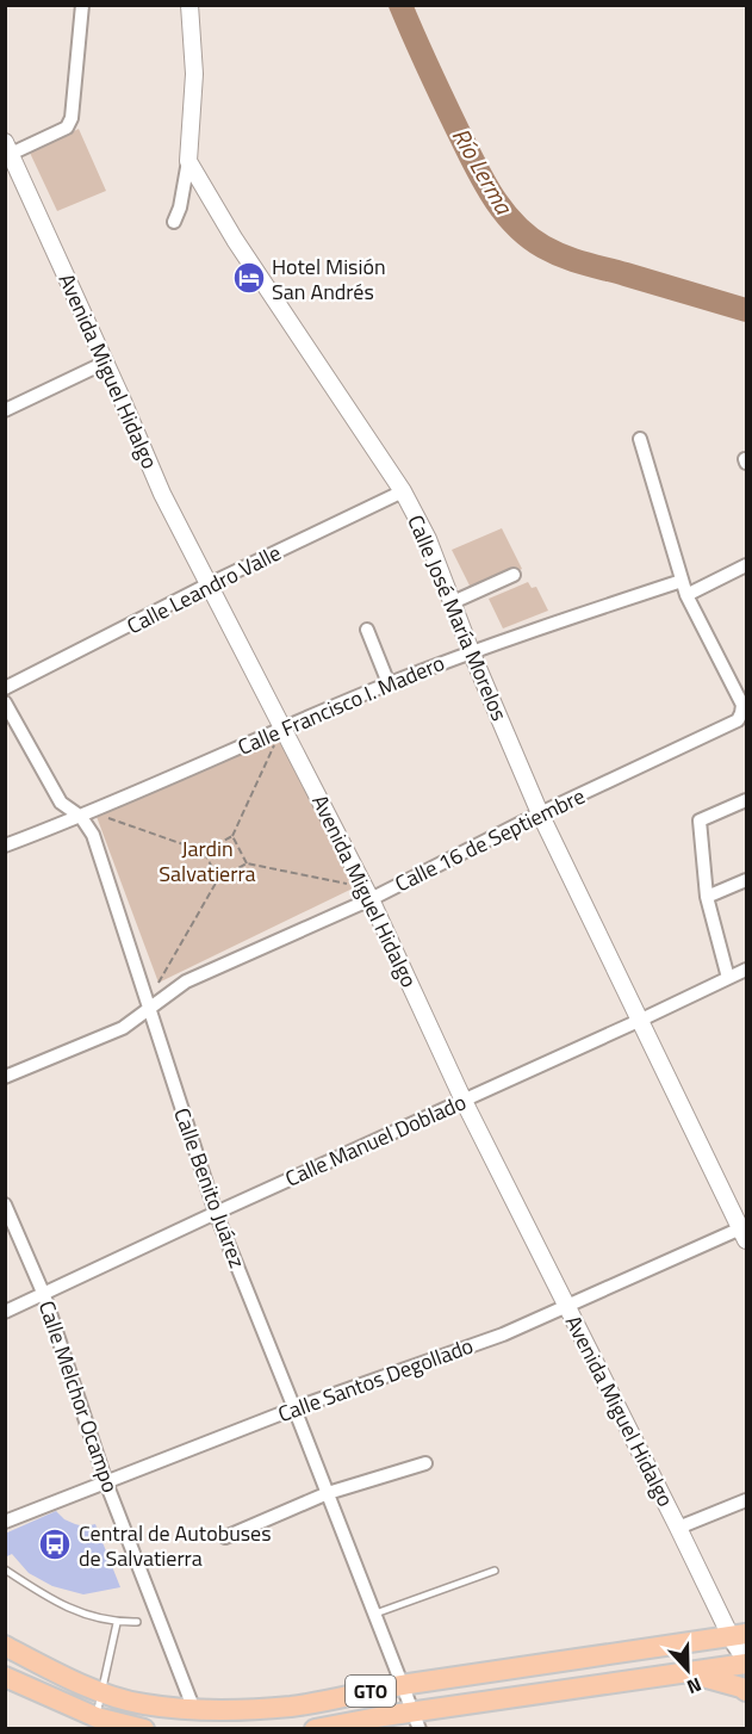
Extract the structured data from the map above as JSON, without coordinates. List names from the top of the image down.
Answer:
{
  "streets": {
    "main road": ["GTO"],
    "street": [
      "Avenida Miguel Hidalgo",
      "Calle Leandro Valle",
      "Calle José María Morelos",
      "Calle Francisco I. Madero",
      "Calle 16 de Septiembre",
      "Calle Manuel Doblado",
      "Calle Benito Juárez",
      "Calle Santos Degollado",
      "Calle Melchor Ocampo"
    ]
  },
  "crossings": [
    ["Avenida Miguel Hidalgo", "Calle Leandro Valle"],
    ["Avenida Miguel Hidalgo", "Calle Francisco I. Madero"],
    ["Avenida Miguel Hidalgo", "Calle 16 de Septiembre"],
    ["Avenida Miguel Hidalgo", "Calle Manuel Doblado"],
    ["Avenida Miguel Hidalgo", "Calle Santos Degollado"],
    ["Avenida Miguel Hidalgo", "GTO"],
    ["Calle Leandro Valle", "Calle José María Morelos"],
    ["Calle José María Morelos", "Calle Francisco I. Madero"],
    ["Calle José María Morelos", "Calle 16 de Septiembre"],
    ["Calle José María Morelos", "Calle Manuel Doblado"],
    ["Calle José María Morelos", "Calle Santos Degollado"],
    ["Calle Francisco I. Madero", "Calle Benito Juárez"],
    ["Calle 16 de Septiembre", "Calle Benito Juárez"],
    ["Calle Manuel Doblado", "Calle Benito Juárez"],
    ["Calle Manuel Doblado", "Calle Melchor Ocampo"],
    ["Calle Benito Juárez", "Calle Santos Degollado"],
    ["Calle Benito Juárez", "GTO"],
    ["Calle Santos Degollado", "Calle Melchor Ocampo"],
    ["Calle Melchor Ocampo", "GTO"]
  ],
  "water": ["Río Lerma"],
  "parks": ["Jardin Salvatierra"],
  "places": {
    "hotel": ["Hotel Misión San Andrés"],
    "bus stop": ["Central de Autobuses de Salvatierra"]
  },
  "north": "bottom"
}
